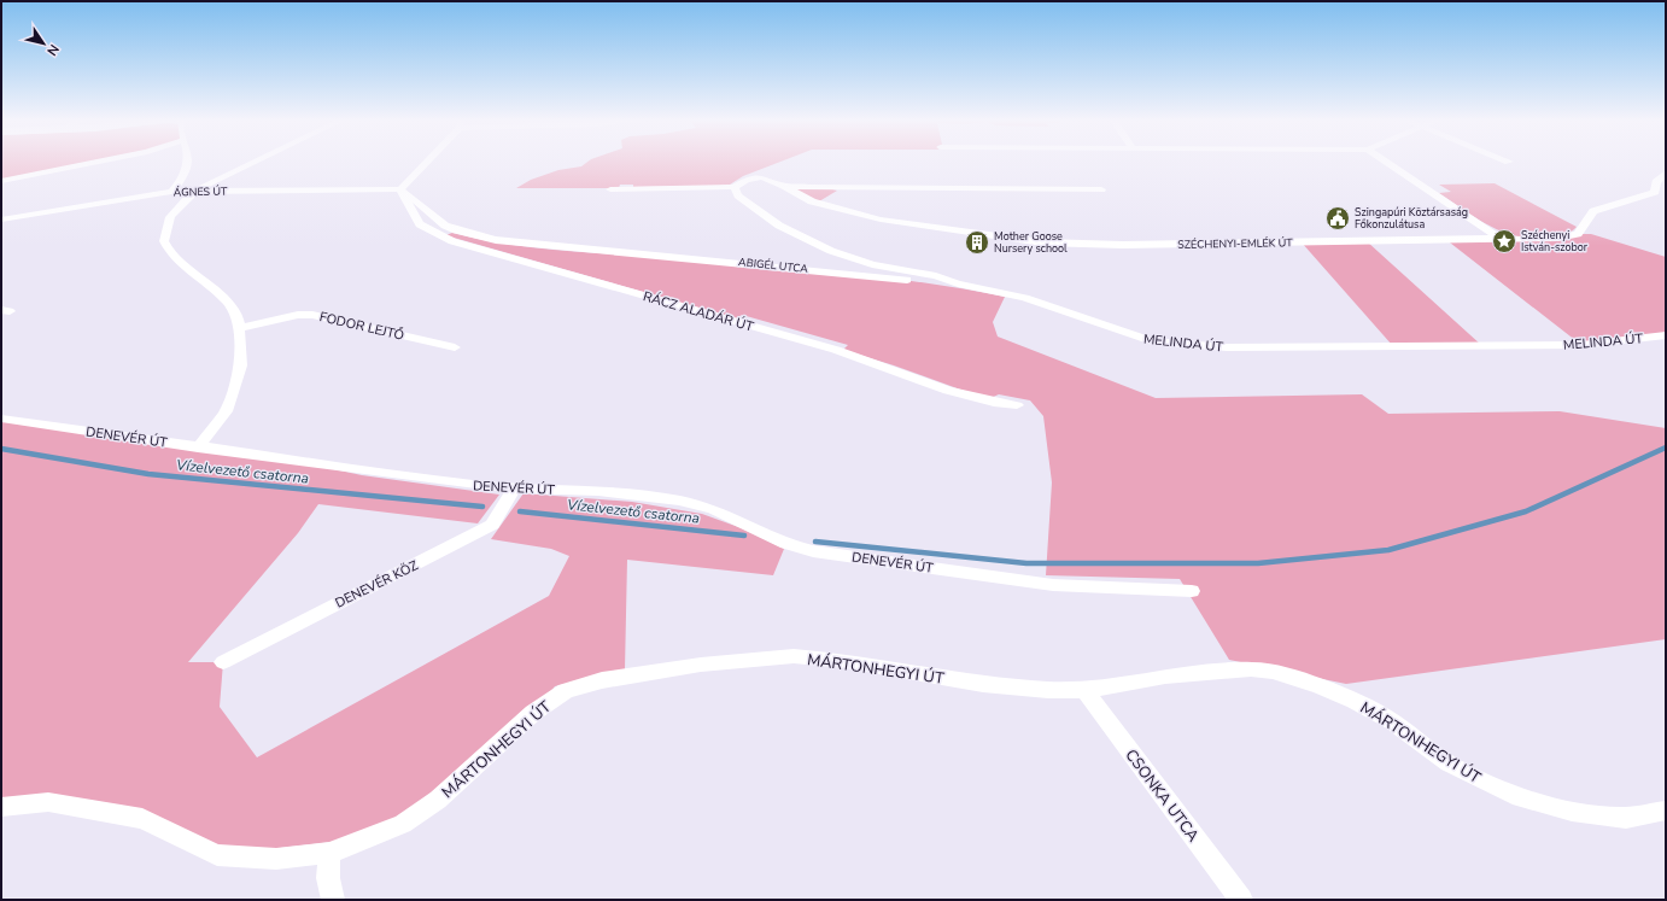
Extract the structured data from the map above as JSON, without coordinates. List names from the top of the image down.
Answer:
{
  "streets": {
    "street": [
      "ÁGNES ÚT",
      "SZÉCHENYI-EMLÉK ÚT",
      "ABIGÉL UTCA",
      "RÁCZ ALADÁR ÚT",
      "FODOR LEJTŐ",
      "MELINDA ÚT",
      "DENEVÉR ÚT",
      "DENEVÉR KÖZ",
      "MÁRTONHEGYI ÚT",
      "CSONKA UTCA"
    ]
  },
  "crossings": [
    ["ÁGNES ÚT", "ABIGÉL UTCA"],
    ["ÁGNES ÚT", "RÁCZ ALADÁR ÚT"],
    ["ABIGÉL UTCA", "RÁCZ ALADÁR ÚT"],
    ["ABIGÉL UTCA", "MELINDA ÚT"],
    ["DENEVÉR ÚT", "DENEVÉR KÖZ"],
    ["MÁRTONHEGYI ÚT", "CSONKA UTCA"]
  ],
  "water": ["Vízelvezető csatorna"],
  "places": {
    "public building": ["Szingapúri Köztársaság Főkonzulátusa"],
    "place": ["Széchenyi István-szobor"],
    "building": ["Mother Goose Nursery school"]
  },
  "north": "bottom right"
}
